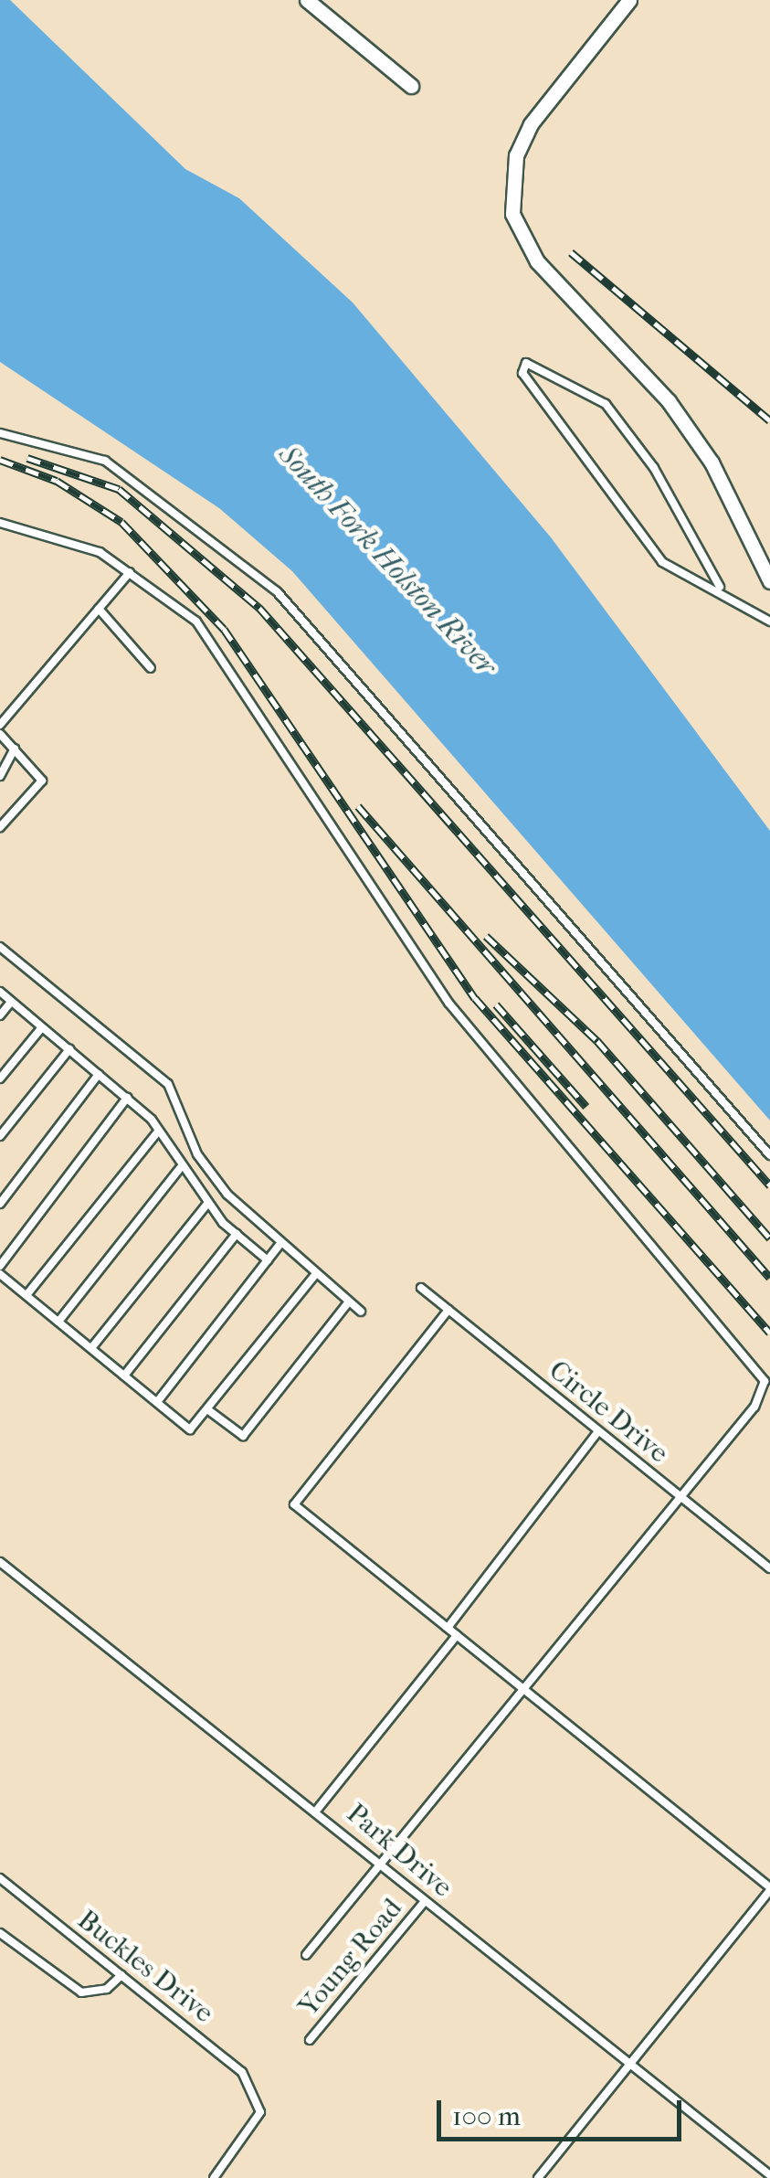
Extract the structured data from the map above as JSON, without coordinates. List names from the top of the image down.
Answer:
{
  "streets": {
    "lane": [
      "Circle Drive",
      "Park Drive",
      "Young Road",
      "Buckles Drive"
    ]
  },
  "crossings": [
    ["Park Drive", "Young Road"]
  ],
  "water": ["South Fork Holston River"],
  "scale_bar": "100 m"
}
